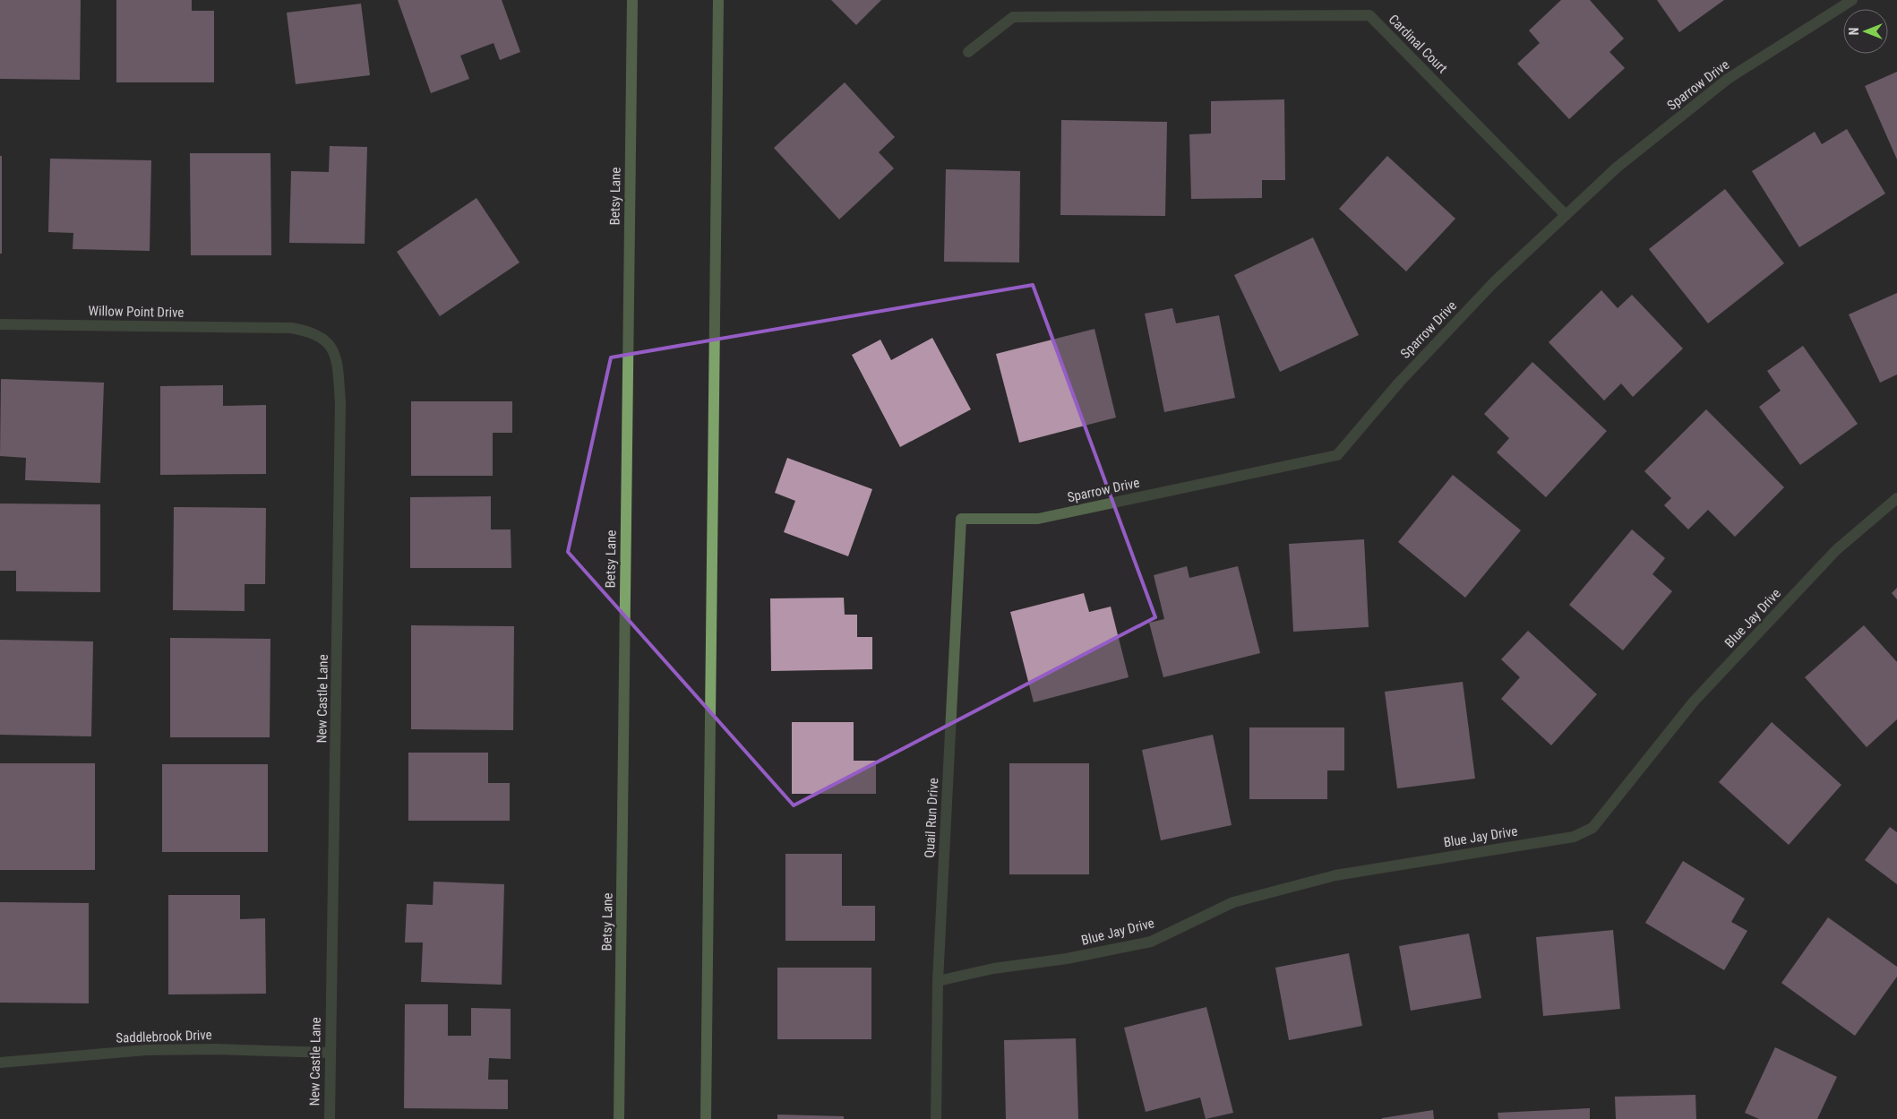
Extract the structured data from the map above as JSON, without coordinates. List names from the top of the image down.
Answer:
{
  "streets": {
    "main road": ["Betsy Lane"],
    "street": [
      "Cardinal Court",
      "Sparrow Drive",
      "Willow Point Drive",
      "Blue Jay Drive",
      "New Castle Lane",
      "Quail Run Drive",
      "Saddlebrook Drive"
    ]
  },
  "crossings": [
    ["Cardinal Court", "Sparrow Drive"],
    ["Sparrow Drive", "Quail Run Drive"],
    ["Willow Point Drive", "New Castle Lane"],
    ["Blue Jay Drive", "Quail Run Drive"],
    ["New Castle Lane", "Saddlebrook Drive"]
  ],
  "north": "left"
}
